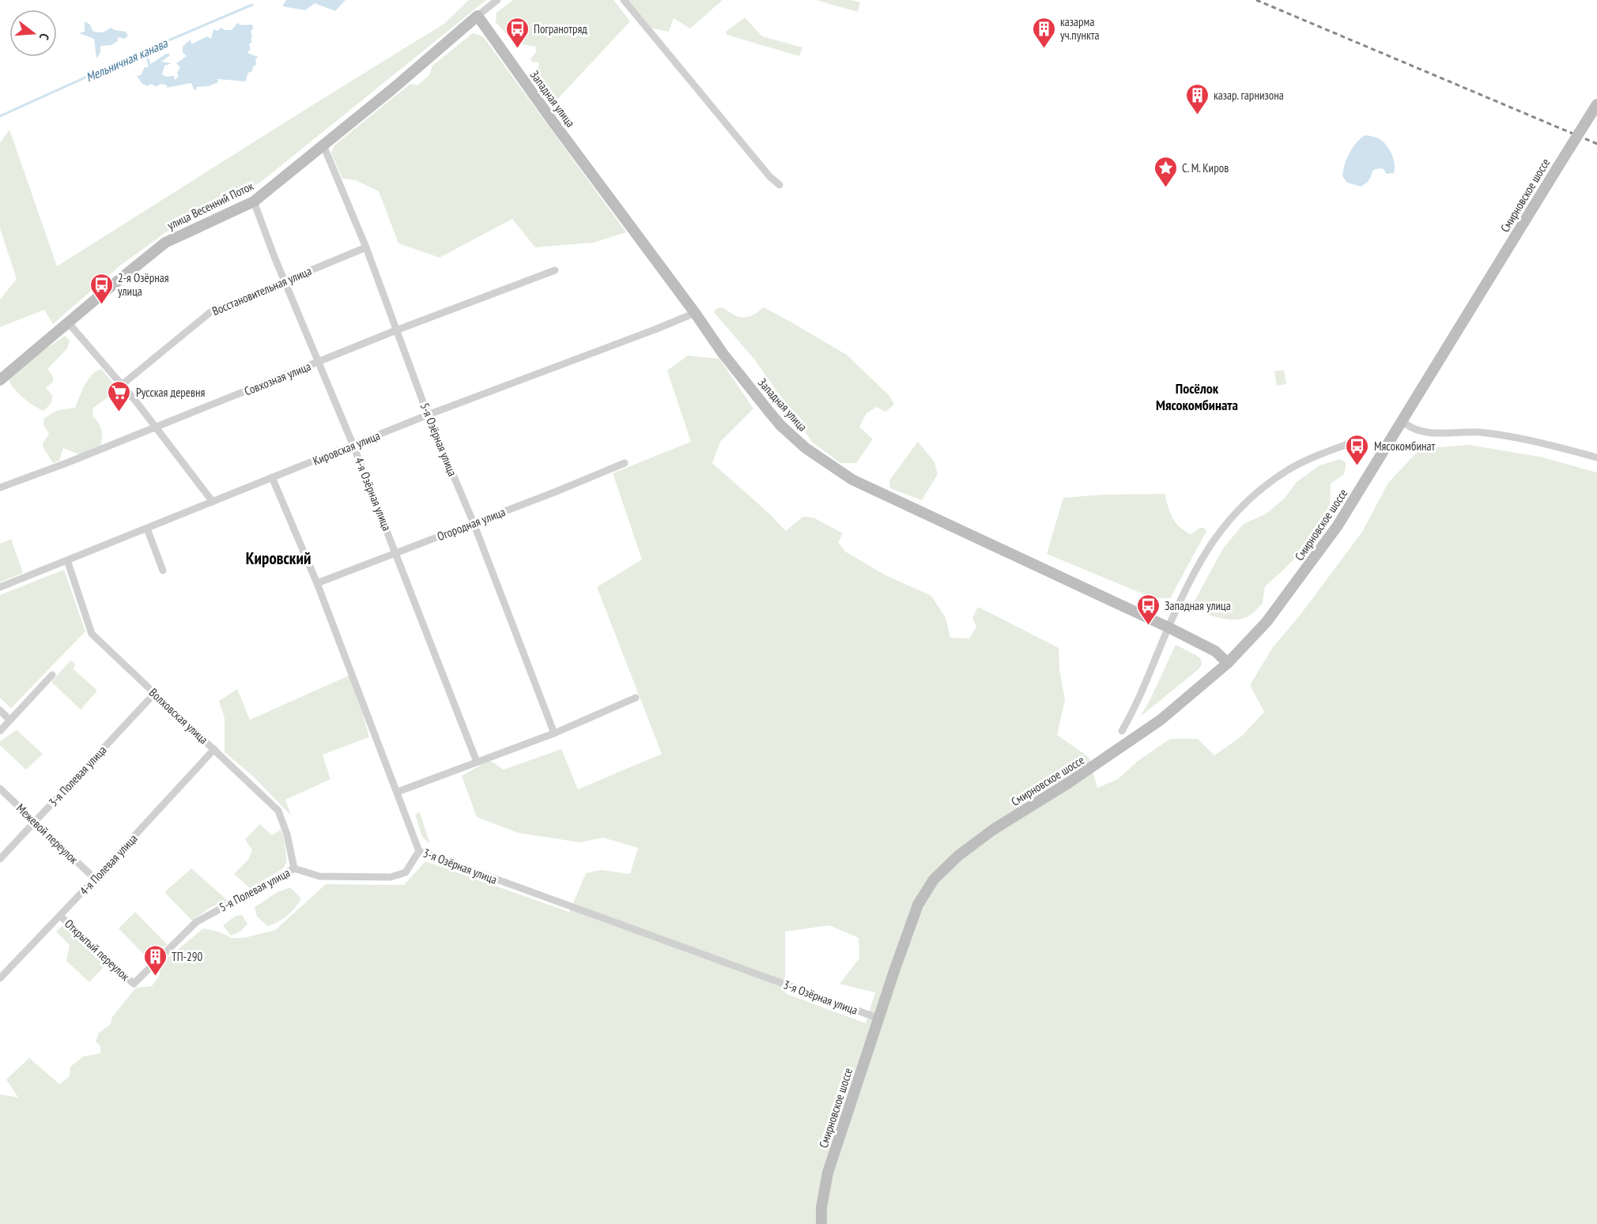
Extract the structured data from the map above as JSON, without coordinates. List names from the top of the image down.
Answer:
{
  "streets": {
    "street": [
      "Западная улица",
      "Смирновское шоссе",
      "улица Весенний Поток",
      "Восстановительная улица",
      "Совхозная улица",
      "5-я Озёрная улица",
      "Кировская улица",
      "4-я Озёрная улица",
      "Огородная улица",
      "Волховская улица",
      "3-я Полевая улица",
      "Межевой переулок",
      "4-я Полевая улица",
      "3-я Озёрная улица",
      "5-я Полевая улица",
      "Открытый переулок"
    ]
  },
  "crossings": [
    ["Западная улица", "Смирновское шоссе"],
    ["Западная улица", "улица Весенний Поток"],
    ["Западная улица", "Кировская улица"],
    ["Смирновское шоссе", "3-я Озёрная улица"],
    ["улица Весенний Поток", "5-я Озёрная улица"],
    ["улица Весенний Поток", "4-я Озёрная улица"],
    ["Восстановительная улица", "5-я Озёрная улица"],
    ["Восстановительная улица", "4-я Озёрная улица"],
    ["Совхозная улица", "5-я Озёрная улица"],
    ["Совхозная улица", "4-я Озёрная улица"],
    ["5-я Озёрная улица", "Кировская улица"],
    ["5-я Озёрная улица", "Огородная улица"],
    ["Кировская улица", "4-я Озёрная улица"],
    ["Кировская улица", "Волховская улица"],
    ["Кировская улица", "3-я Озёрная улица"],
    ["4-я Озёрная улица", "Огородная улица"],
    ["Огородная улица", "3-я Озёрная улица"],
    ["Волховская улица", "3-я Полевая улица"],
    ["Волховская улица", "4-я Полевая улица"],
    ["Волховская улица", "5-я Полевая улица"],
    ["3-я Полевая улица", "Межевой переулок"],
    ["Межевой переулок", "4-я Полевая улица"],
    ["4-я Полевая улица", "Открытый переулок"],
    ["3-я Озёрная улица", "5-я Полевая улица"],
    ["5-я Полевая улица", "Открытый переулок"]
  ],
  "districts": ["Посёлок Мясокомбината", "Кировский"],
  "water": ["Мельничная канава"],
  "places": {
    "bus stop": [
      "Погранотряд",
      "2-я Озёрная улица",
      "Мясокомбинат",
      "Западная улица"
    ],
    "building": ["казарма уч.пункта", "казар. гарнизона", "ТП-290"],
    "place": ["С. М. Киров"],
    "supermarket": ["Русская деревня"]
  },
  "north": "right"
}
